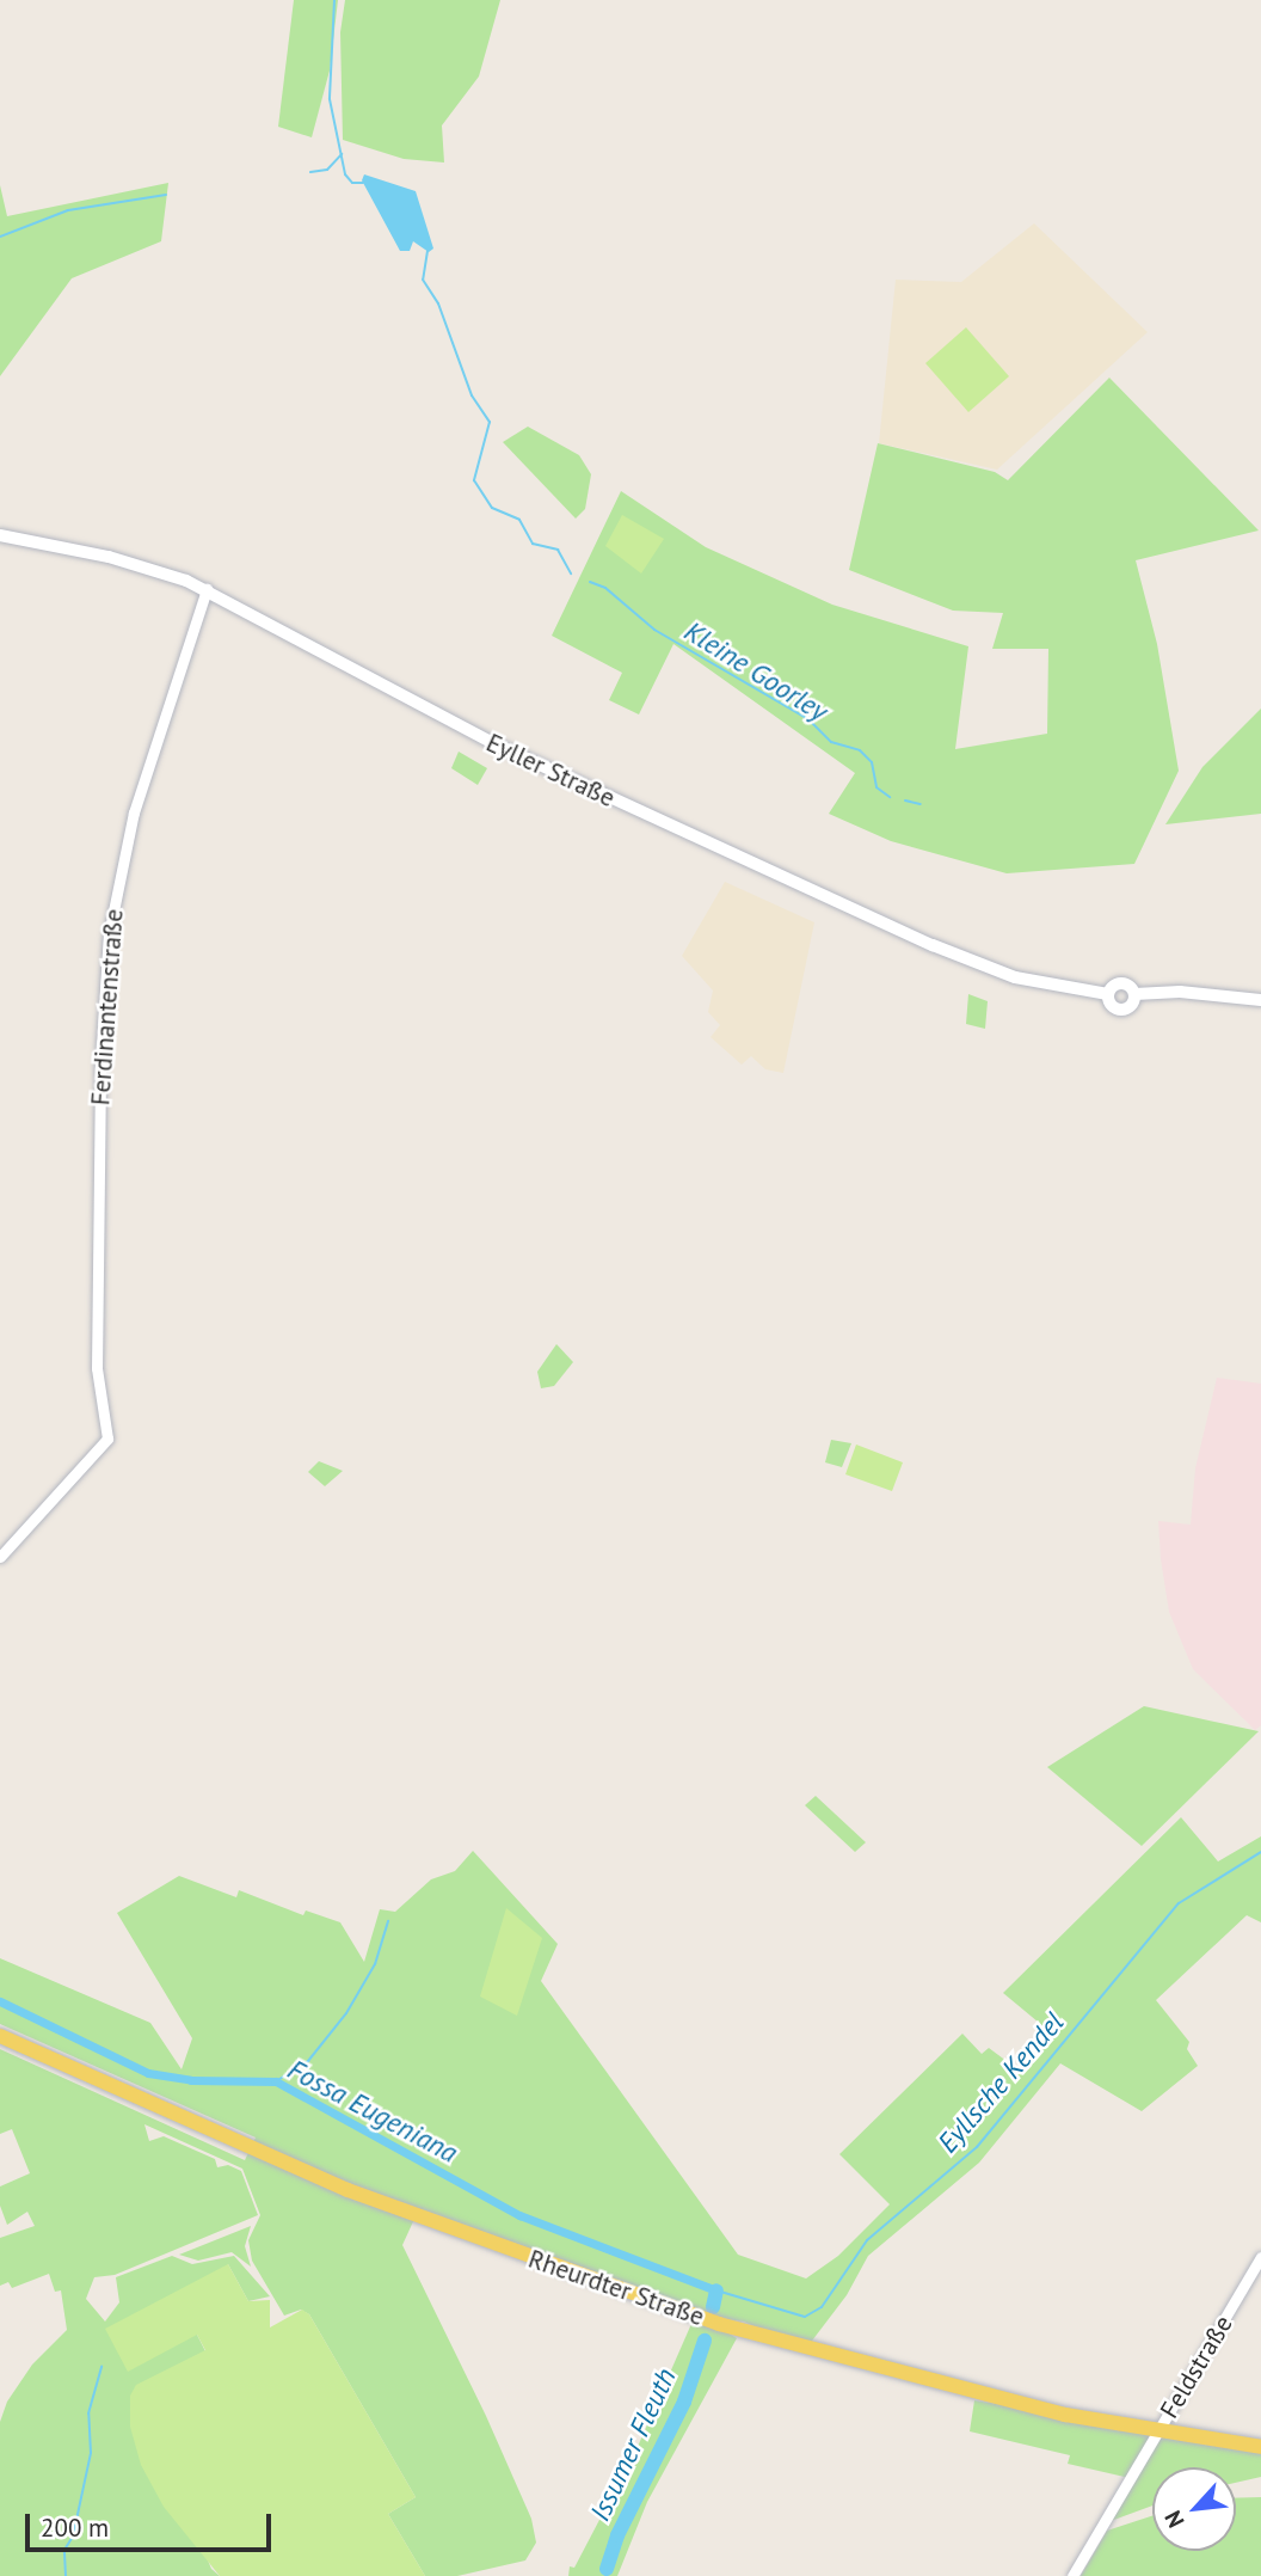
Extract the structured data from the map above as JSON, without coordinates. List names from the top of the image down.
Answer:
{
  "streets": {
    "main road": ["Eyller Straße", "Rheurdter Straße"],
    "street": ["Ferdinantenstraße", "Feldstraße"]
  },
  "crossings": [
    ["Eyller Straße", "Ferdinantenstraße"],
    ["Rheurdter Straße", "Feldstraße"]
  ],
  "water": [
    "Kleine Goorley",
    "Eyllsche Kendel",
    "Fossa Eugeniana",
    "Issumer Fleuth"
  ],
  "scale_bar": "200 m",
  "north": "bottom left"
}
